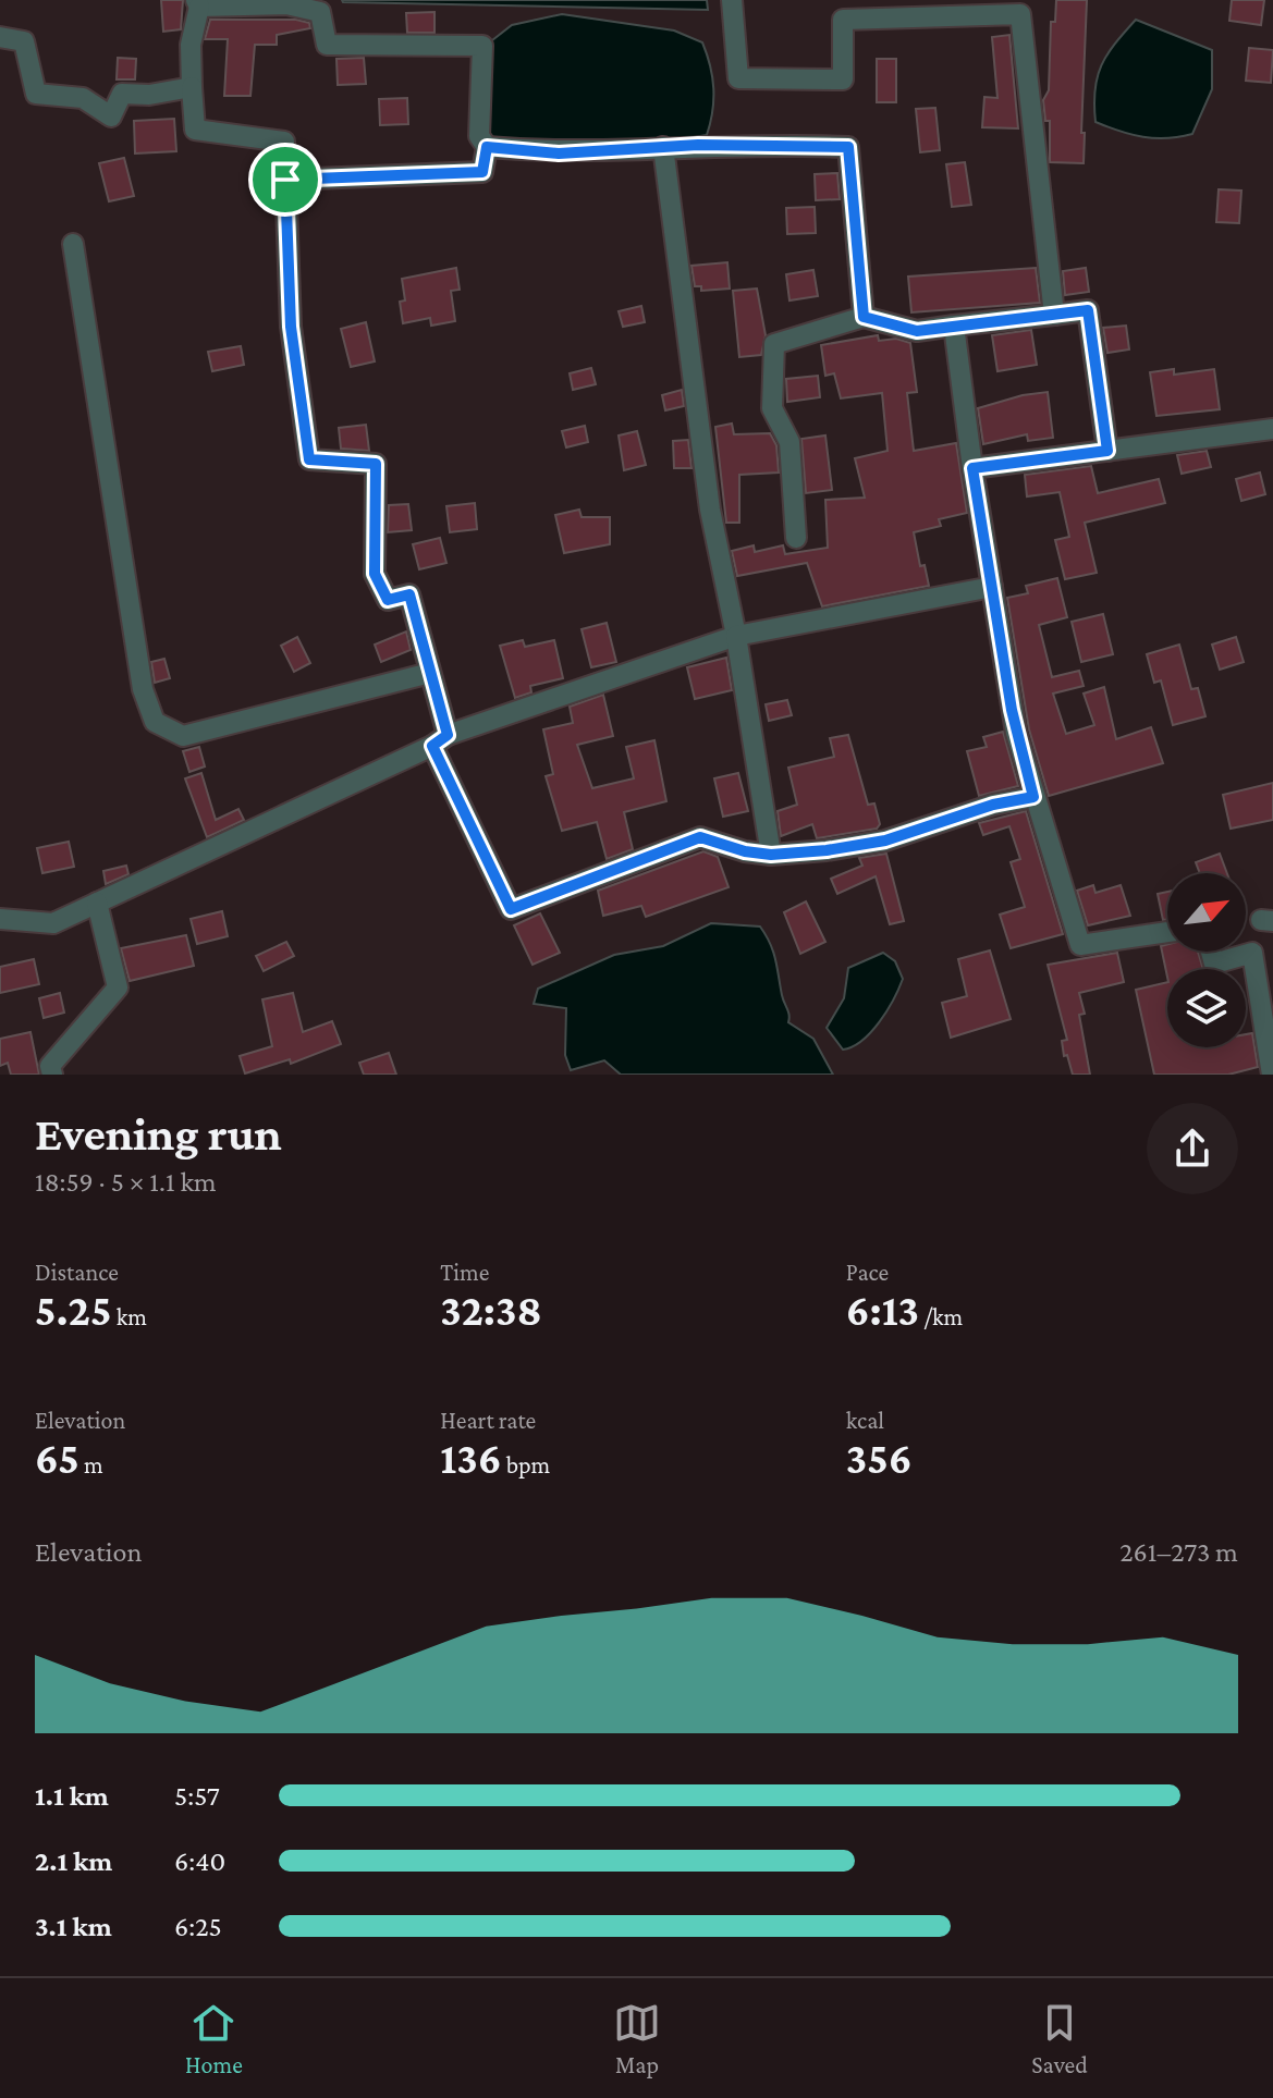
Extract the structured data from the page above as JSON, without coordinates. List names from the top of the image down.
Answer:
{
  "north": "top right",
  "page": {
    "heading": ["Evening run", "18:59 · 5 × 1.1 km"],
    "stats": [
      ["Distance", "5.25 km"],
      ["Time", "32:38"],
      ["Pace", "6:13 /km"],
      ["Elevation", "65 m"],
      ["Heart rate", "136 bpm"],
      ["kcal", "356"]
    ],
    "chart": ["Elevation", "261–273 m"],
    "list": [
      {
        "name": "1.1 km",
        "note": "5:57"
      },
      {
        "name": "2.1 km",
        "note": "6:40"
      },
      {
        "name": "3.1 km",
        "note": "6:25"
      }
    ],
    "tabs": ["Home", "Map", "Saved"]
  }
}
